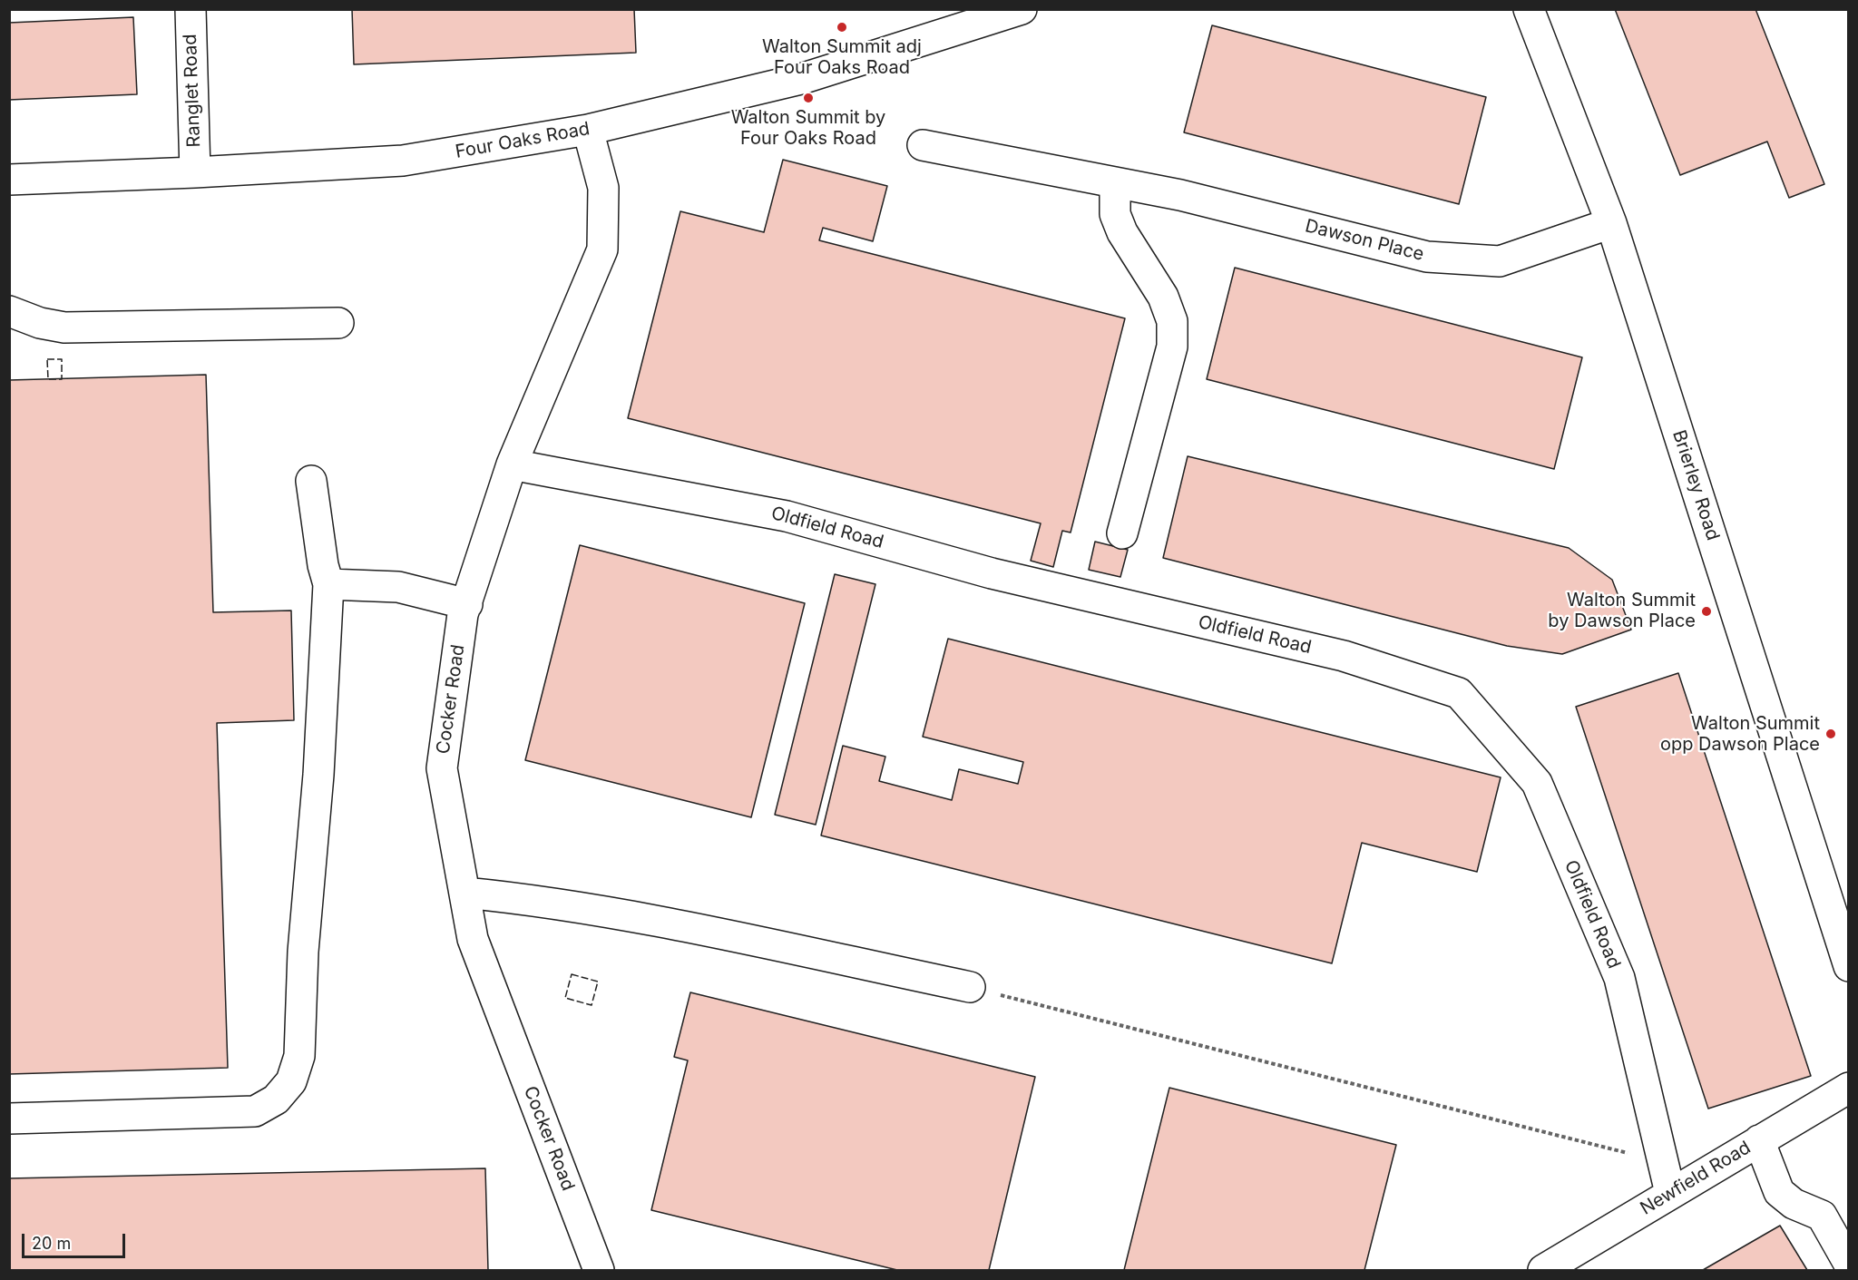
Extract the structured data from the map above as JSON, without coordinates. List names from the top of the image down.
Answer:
{
  "streets": {
    "street": [
      "Ranglet Road",
      "Four Oaks Road",
      "Dawson Place",
      "Brierley Road",
      "Oldfield Road",
      "Cocker Road",
      "Newfield Road"
    ]
  },
  "crossings": [
    ["Ranglet Road", "Four Oaks Road"],
    ["Four Oaks Road", "Cocker Road"],
    ["Dawson Place", "Brierley Road"],
    ["Oldfield Road", "Cocker Road"],
    ["Oldfield Road", "Newfield Road"]
  ],
  "places": [
    "Walton Summit adj Four Oaks Road",
    "Walton Summit by Four Oaks Road",
    "Walton Summit by Dawson Place",
    "Walton Summit opp Dawson Place"
  ],
  "scale_bar": "20 m"
}
